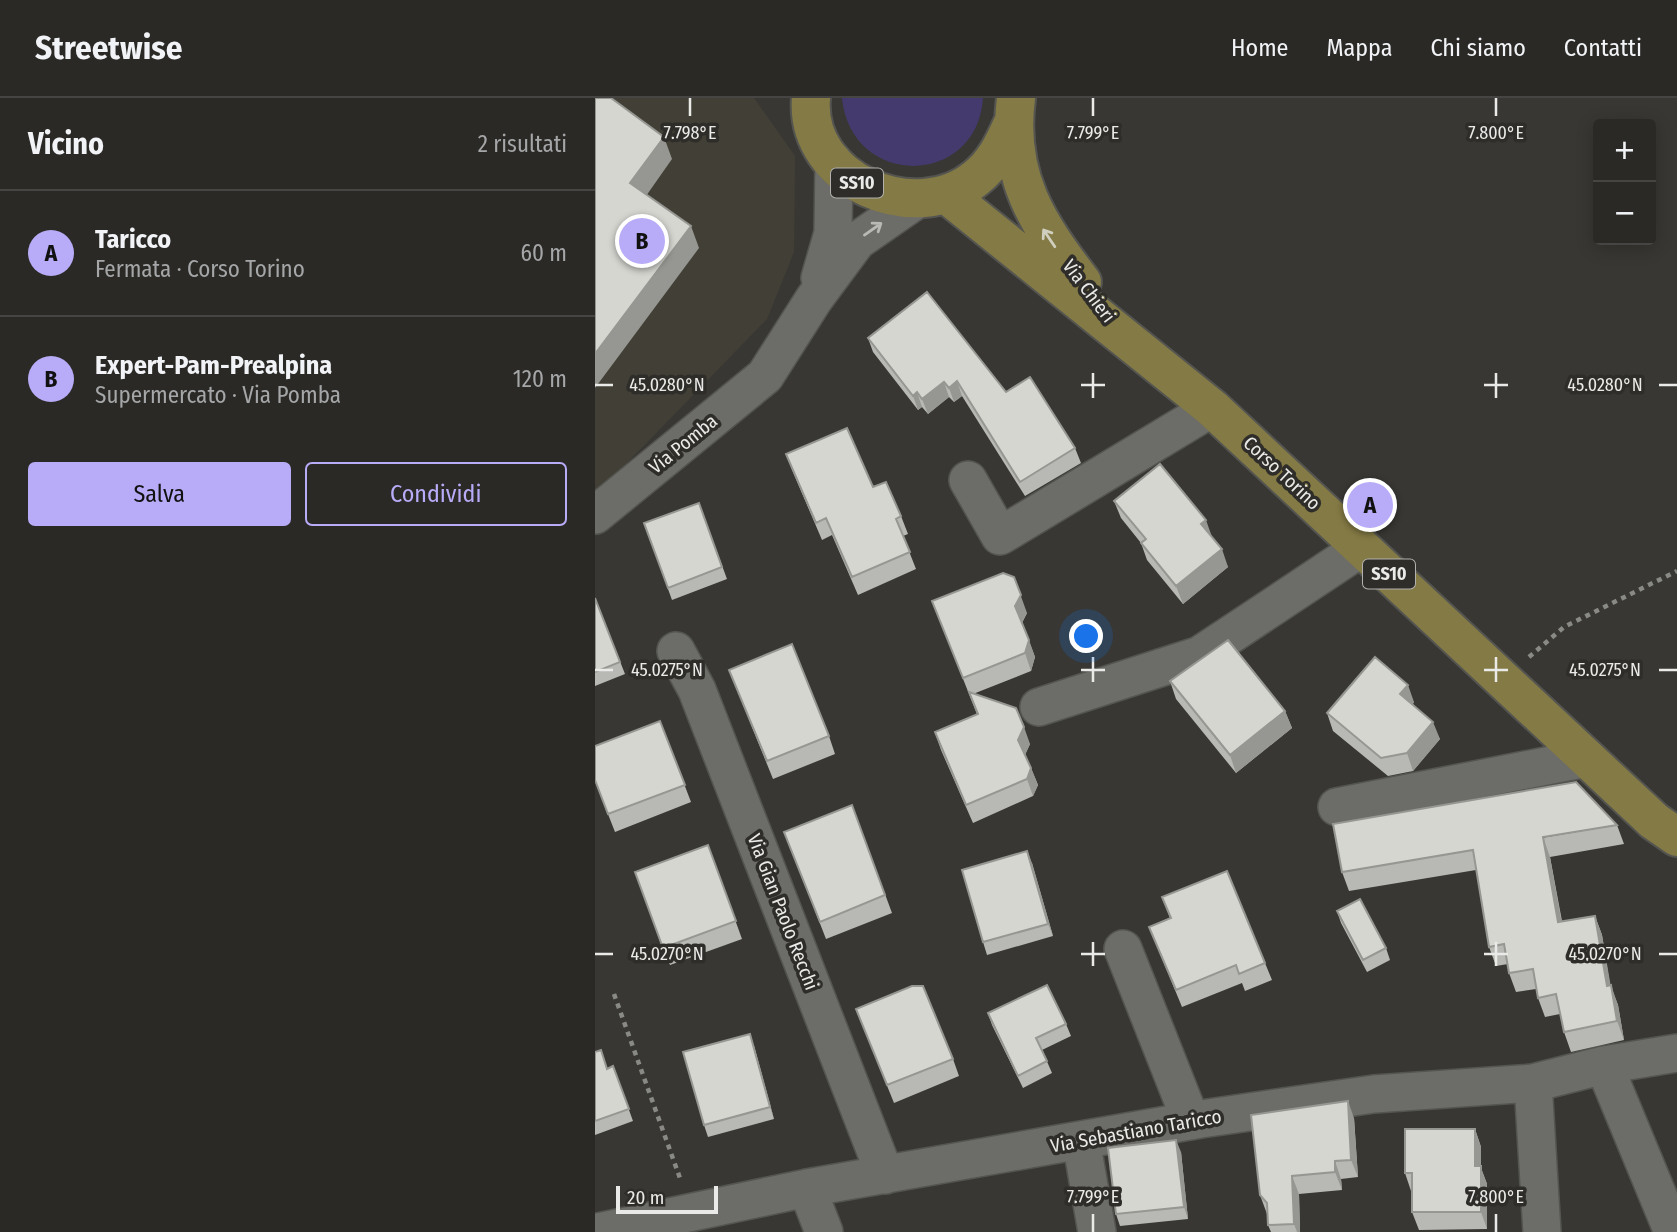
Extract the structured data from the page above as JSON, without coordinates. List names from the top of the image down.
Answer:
{
  "streets": {
    "main road": ["SS10", "Via Chieri", "Corso Torino"],
    "street": ["Via Pomba", "Via Gian Paolo Recchi", "Via Sebastiano Taricco"]
  },
  "crossings": [
    ["Via Chieri", "Via Pomba"],
    ["Via Chieri", "Corso Torino"],
    ["Via Gian Paolo Recchi", "Via Sebastiano Taricco"]
  ],
  "scale_bar": "20 m",
  "page": {
    "header": "Streetwise",
    "nav": [
      "Home",
      "Mappa",
      "Chi siamo",
      "Contatti"
    ],
    "heading": ["Vicino", "2 risultati"],
    "map_buttons": ["+", "−"],
    "list": [
      {
        "mark": "A",
        "name": "Taricco",
        "note": "Fermata · Corso Torino",
        "value": "60 m"
      },
      {
        "mark": "B",
        "name": "Expert-Pam-Prealpina",
        "note": "Supermercato · Via Pomba",
        "value": "120 m"
      }
    ],
    "pins": ["B", "A"],
    "buttons": ["Salva", "Condividi"],
    "scale": "20 m"
  },
  "coordinates": [
    "7.798°E",
    "7.799°E",
    "7.800°E",
    "45.0280°N",
    "45.0275°N",
    "45.0270°N"
  ]
}
